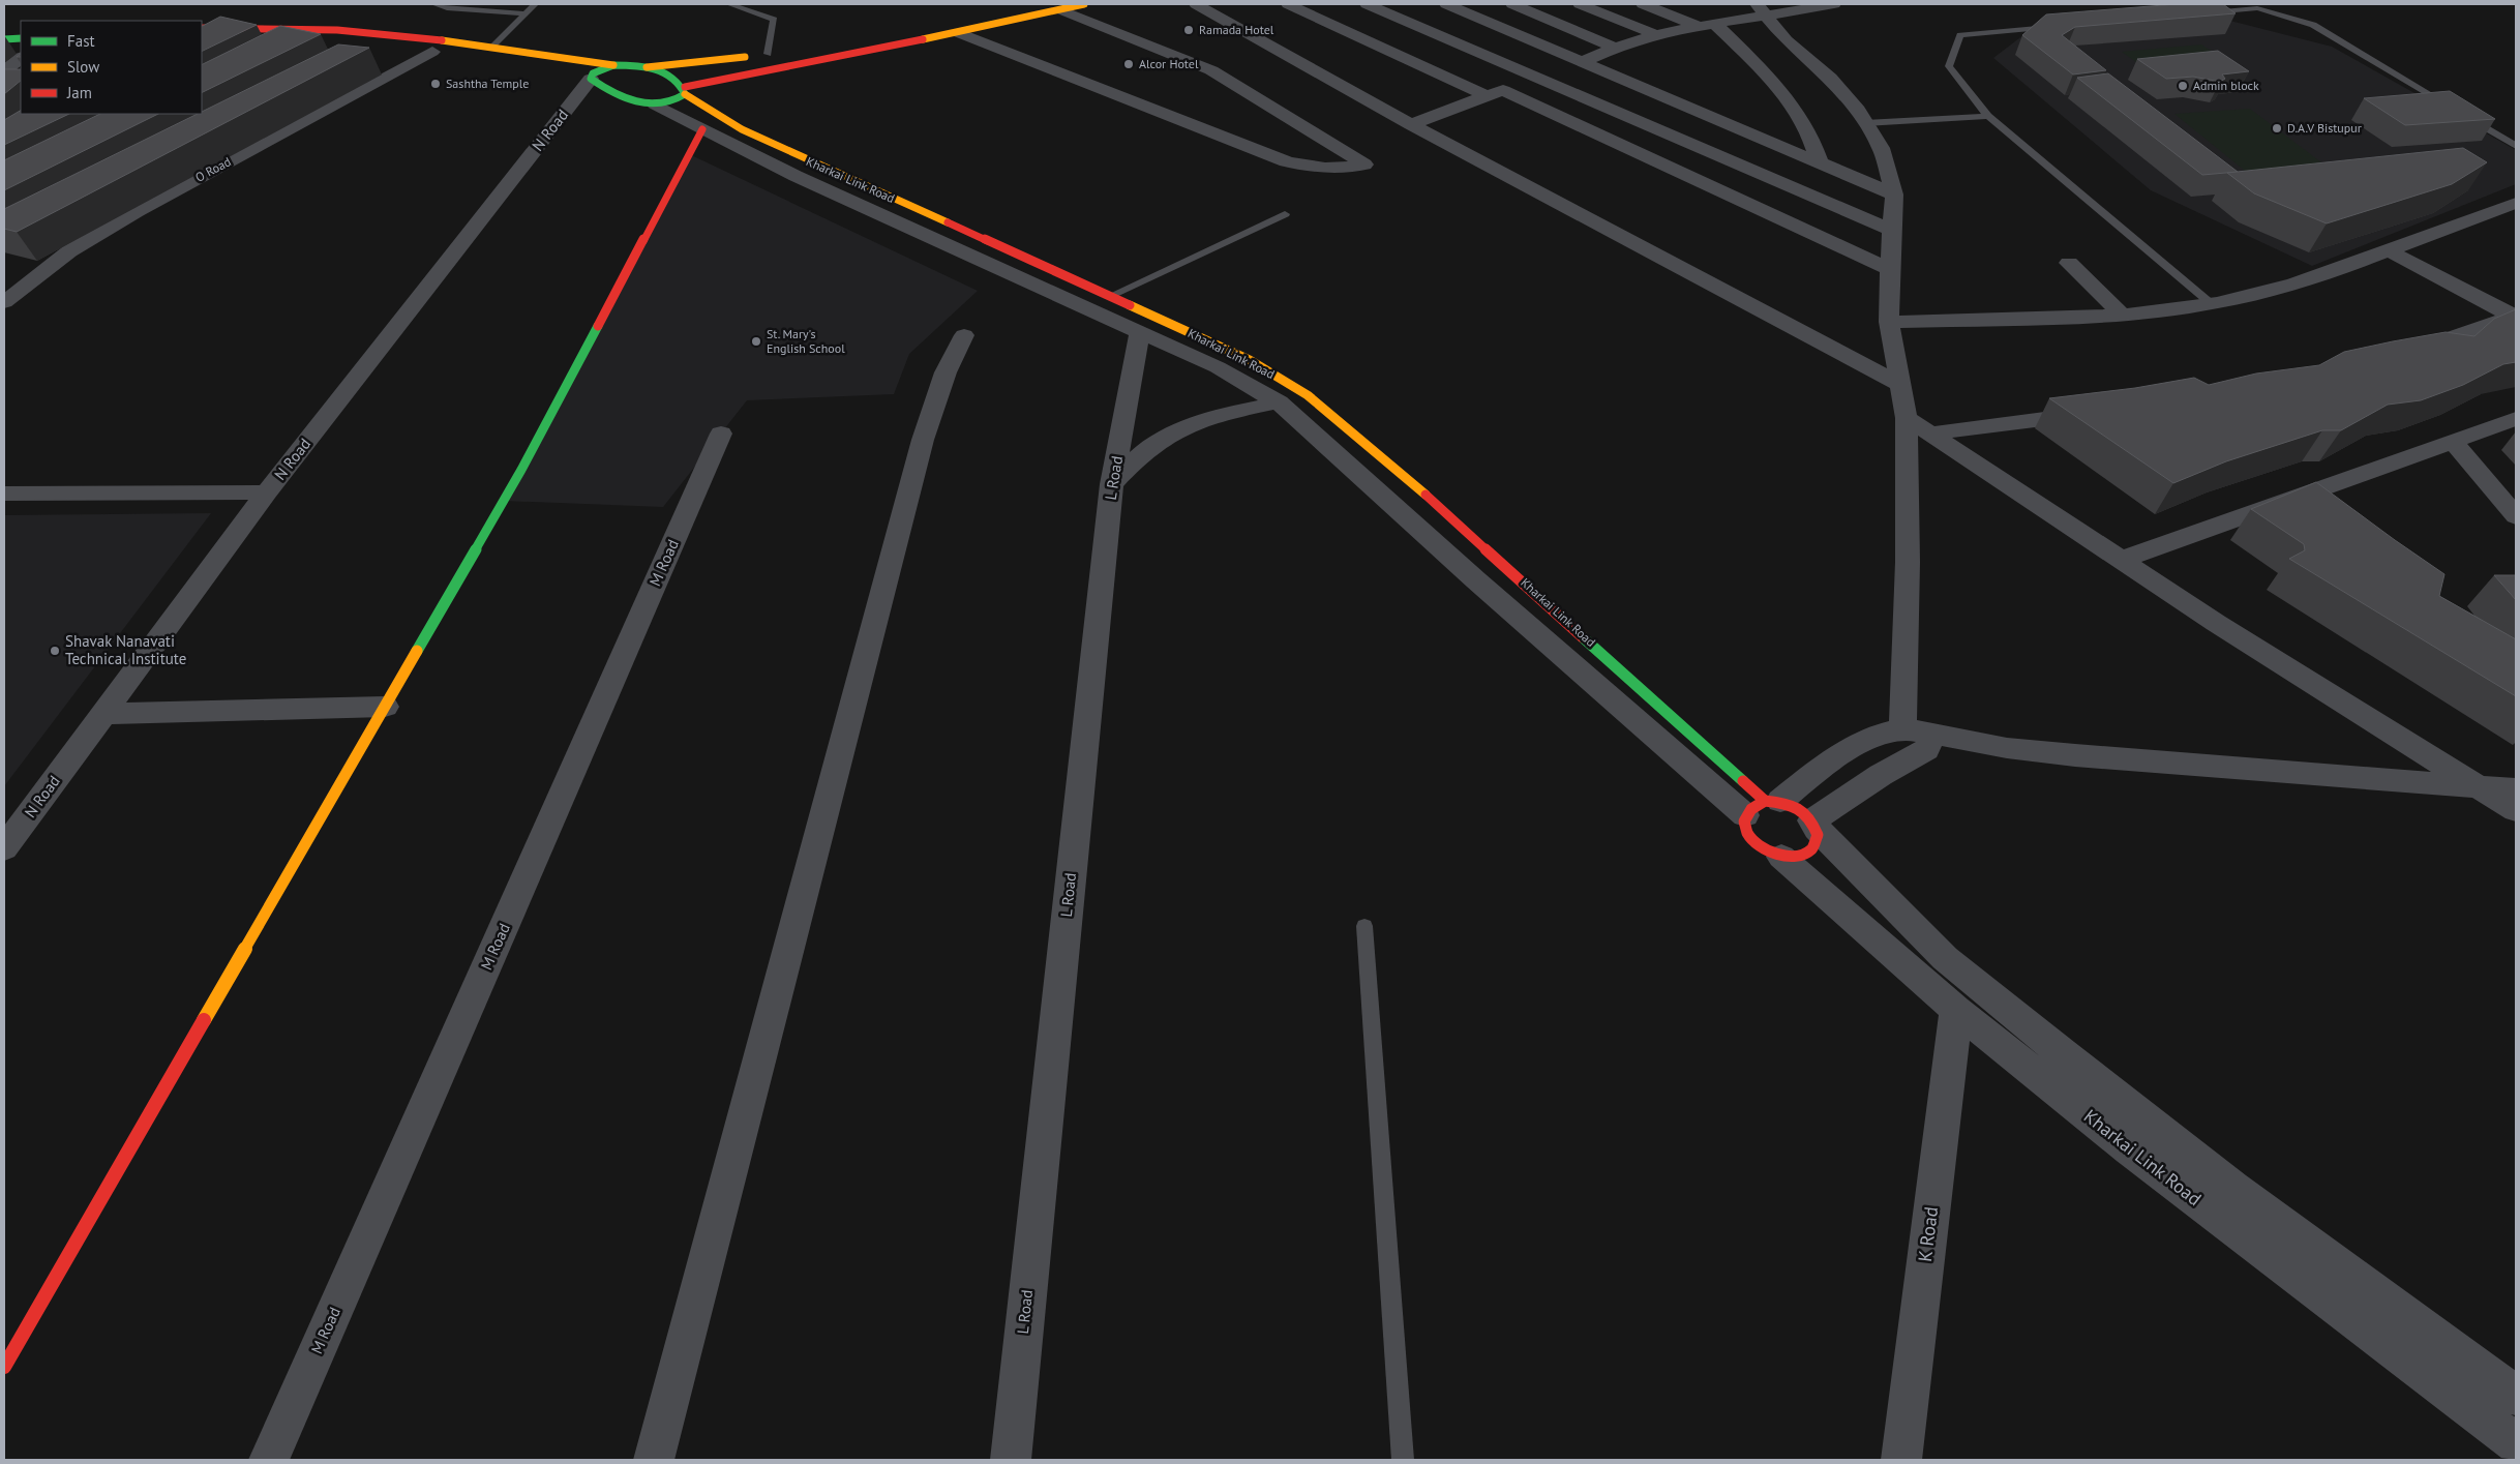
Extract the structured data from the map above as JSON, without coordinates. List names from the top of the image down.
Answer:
{
  "streets": {
    "street": [
      "N Road",
      "O Road",
      "Kharkai Link Road",
      "L Road",
      "M Road",
      "K Road"
    ]
  },
  "crossings": [
    ["Kharkai Link Road", "K Road"]
  ],
  "places": [
    "Ramada Hotel",
    "Alcor Hotel",
    "Sashtha Temple",
    "Admin block",
    "D.A.V Bistupur",
    "St. Mary's English School",
    "Shavak Nanavati Technical Institute"
  ],
  "legend": ["Fast", "Slow", "Jam"]
}
